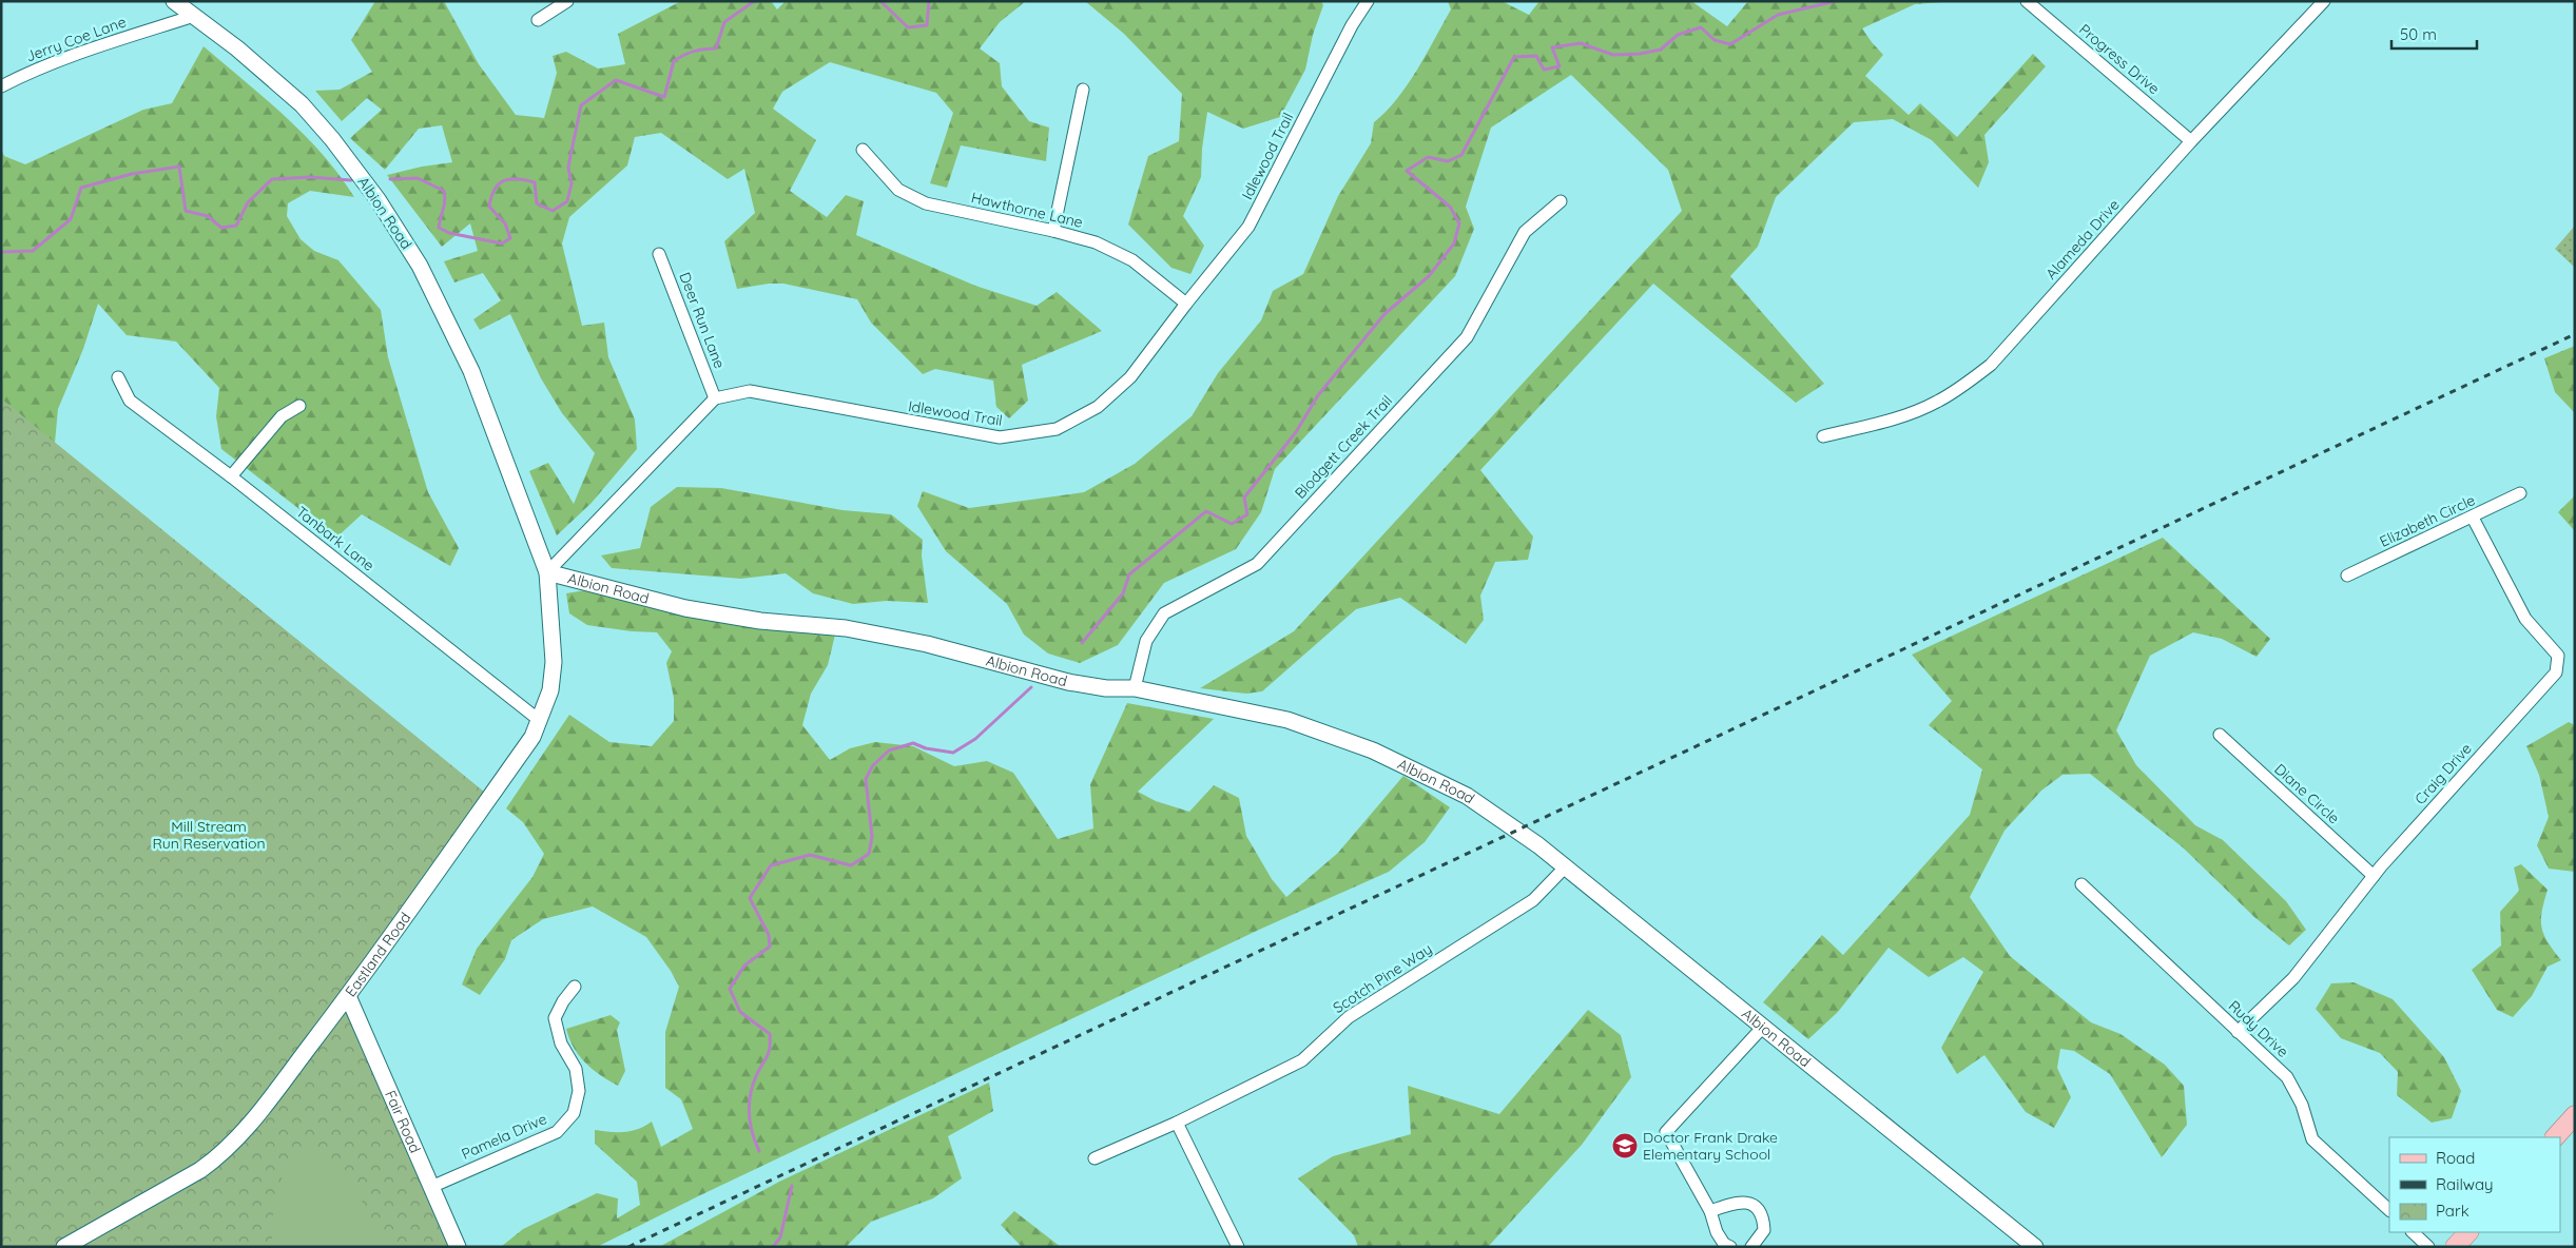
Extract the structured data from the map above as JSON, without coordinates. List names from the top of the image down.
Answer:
{
  "streets": {
    "street": [
      "Jerry Coe Lane",
      "Progress Drive",
      "Idlewood Trail",
      "Hawthorne Lane",
      "Albion Road",
      "Alameda Drive",
      "Deer Run Lane",
      "Blodgett Creek Trail",
      "Elizabeth Circle",
      "Tanbark Lane",
      "Craig Drive",
      "Diane Circle",
      "Eastland Road",
      "Scotch Pine Way",
      "Rudy Drive",
      "Fair Road",
      "Pamela Drive"
    ]
  },
  "crossings": [
    ["Jerry Coe Lane", "Albion Road"],
    ["Progress Drive", "Alameda Drive"],
    ["Idlewood Trail", "Hawthorne Lane"],
    ["Idlewood Trail", "Deer Run Lane"],
    ["Albion Road", "Blodgett Creek Trail"],
    ["Albion Road", "Eastland Road"],
    ["Albion Road", "Scotch Pine Way"],
    ["Elizabeth Circle", "Craig Drive"],
    ["Tanbark Lane", "Eastland Road"],
    ["Craig Drive", "Diane Circle"],
    ["Craig Drive", "Rudy Drive"],
    ["Eastland Road", "Fair Road"],
    ["Fair Road", "Pamela Drive"]
  ],
  "parks": ["Mill Stream Run Reservation"],
  "places": {
    "school or university": ["Doctor Frank Drake Elementary School"]
  },
  "legend": ["Road", "Railway", "Park"],
  "scale_bar": "50 m"
}
